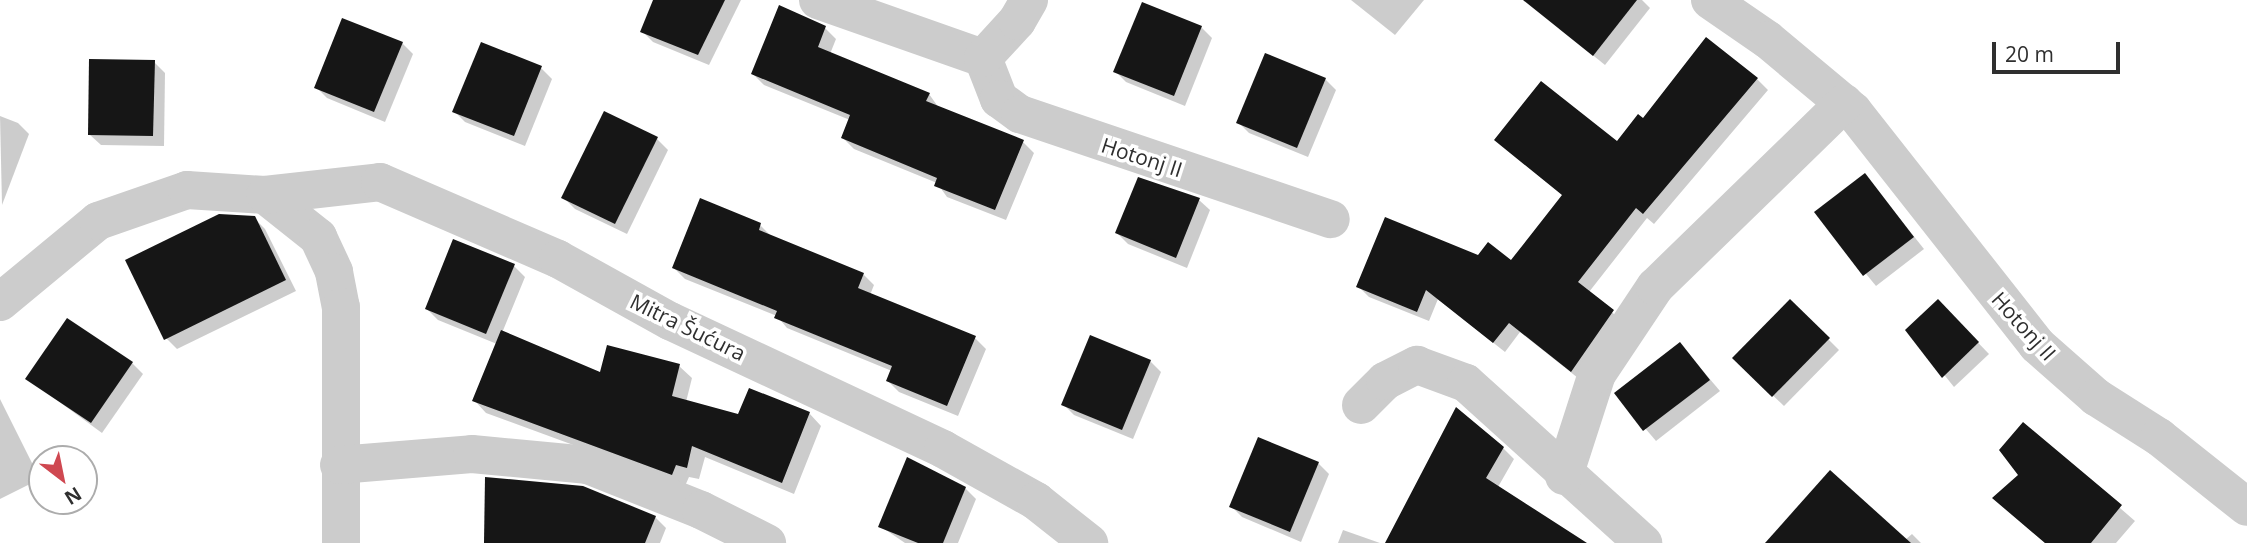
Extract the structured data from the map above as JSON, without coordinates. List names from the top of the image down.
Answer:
{
  "streets": {
    "street": ["Hotonj II", "Mitra Šućura"]
  },
  "scale_bar": "20 m",
  "north": "bottom right"
}
